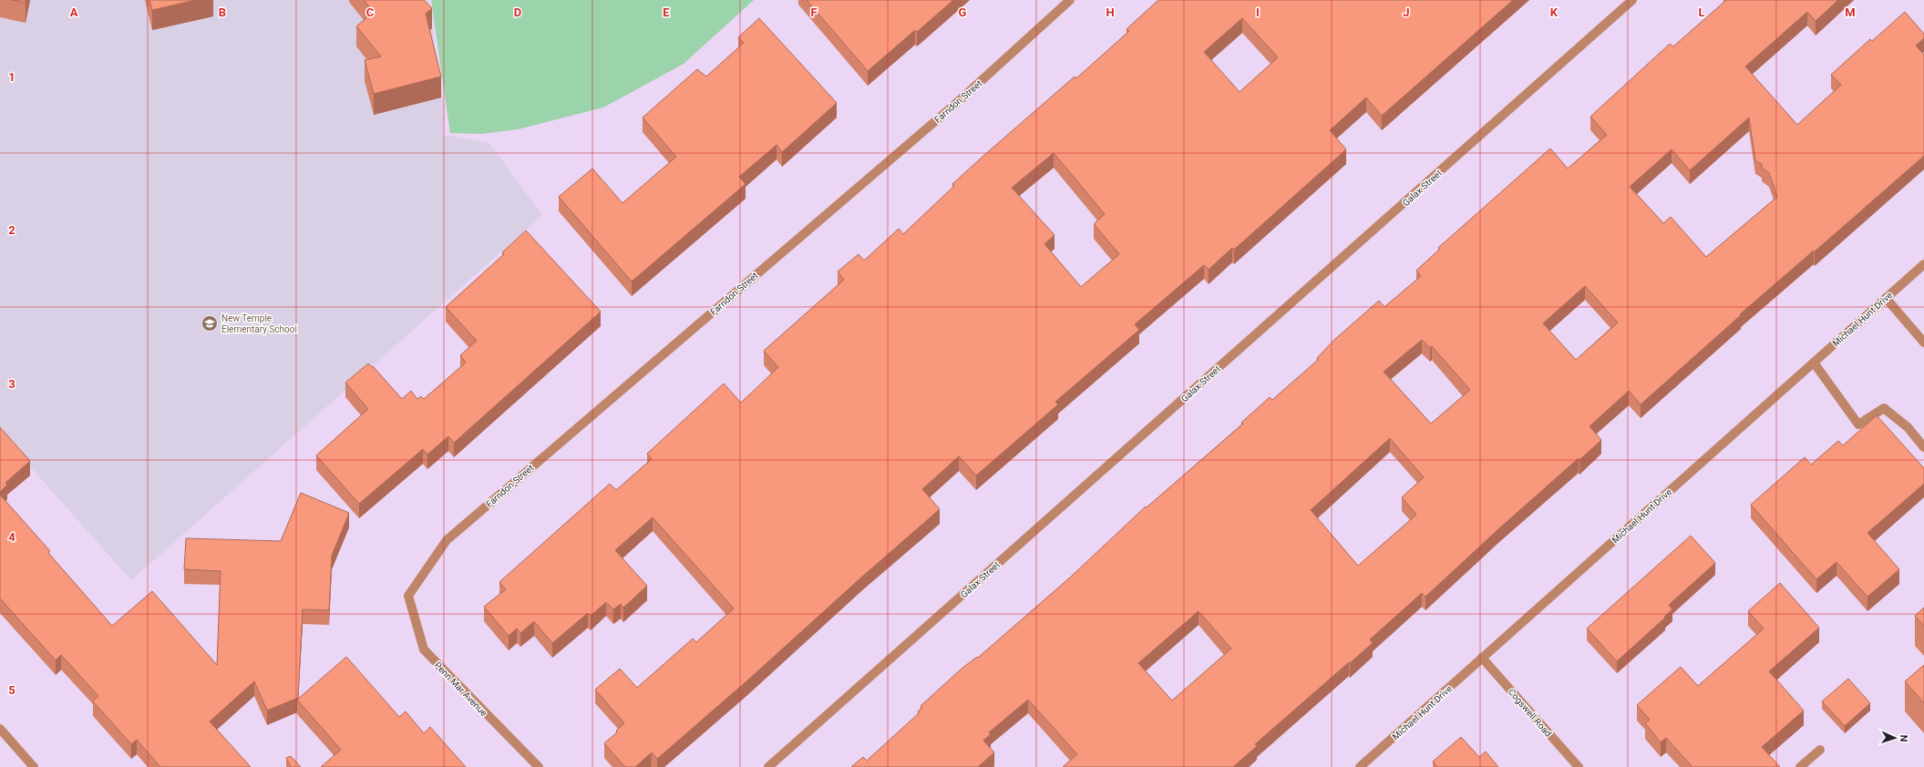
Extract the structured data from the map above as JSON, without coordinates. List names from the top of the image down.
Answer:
{
  "streets": {
    "street": [
      "Farndon Street",
      "Galax Street",
      "Michael Hunt Drive",
      "Penn Mar Avenue",
      "Cogswell Road"
    ]
  },
  "crossings": [
    ["Farndon Street", "Penn Mar Avenue"],
    ["Michael Hunt Drive", "Cogswell Road"]
  ],
  "places": {
    "school or university": ["New Temple Elementary School"]
  },
  "north": "right",
  "grid": {
    "columns": [
      "A",
      "B",
      "C",
      "D",
      "E",
      "F",
      "G",
      "H",
      "I",
      "J",
      "K",
      "L",
      "M"
    ],
    "rows": [
      "1",
      "2",
      "3",
      "4",
      "5"
    ]
  }
}
